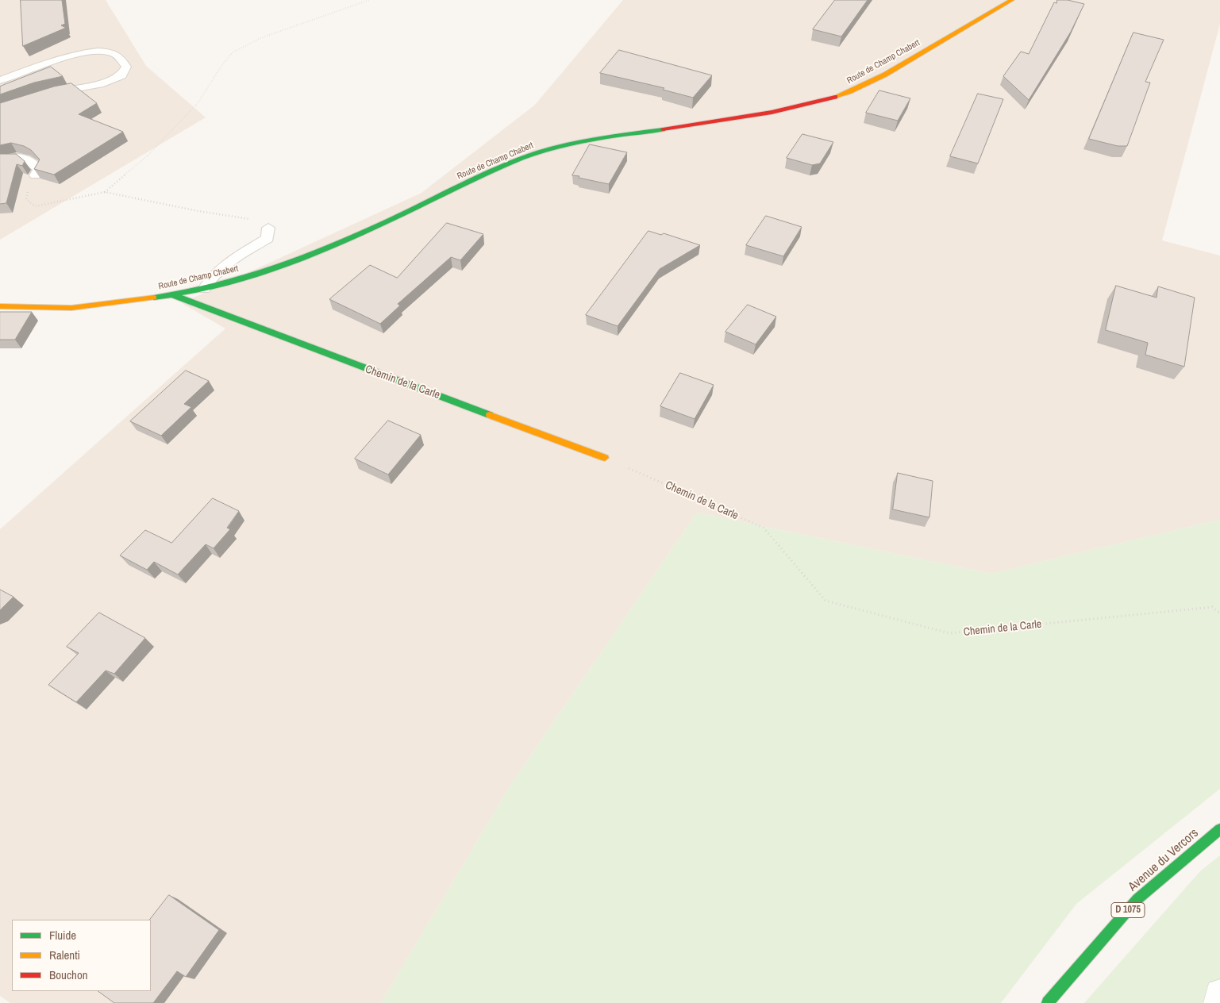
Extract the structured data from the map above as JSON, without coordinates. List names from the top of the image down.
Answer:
{
  "streets": {
    "street": [
      "Route de Champ Chabert",
      "Chemin de la Carle",
      "Avenue du Vercors",
      "D 1075"
    ]
  },
  "crossings": [
    ["Route de Champ Chabert", "Chemin de la Carle"]
  ],
  "legend": ["Fluide", "Ralenti", "Bouchon"]
}
